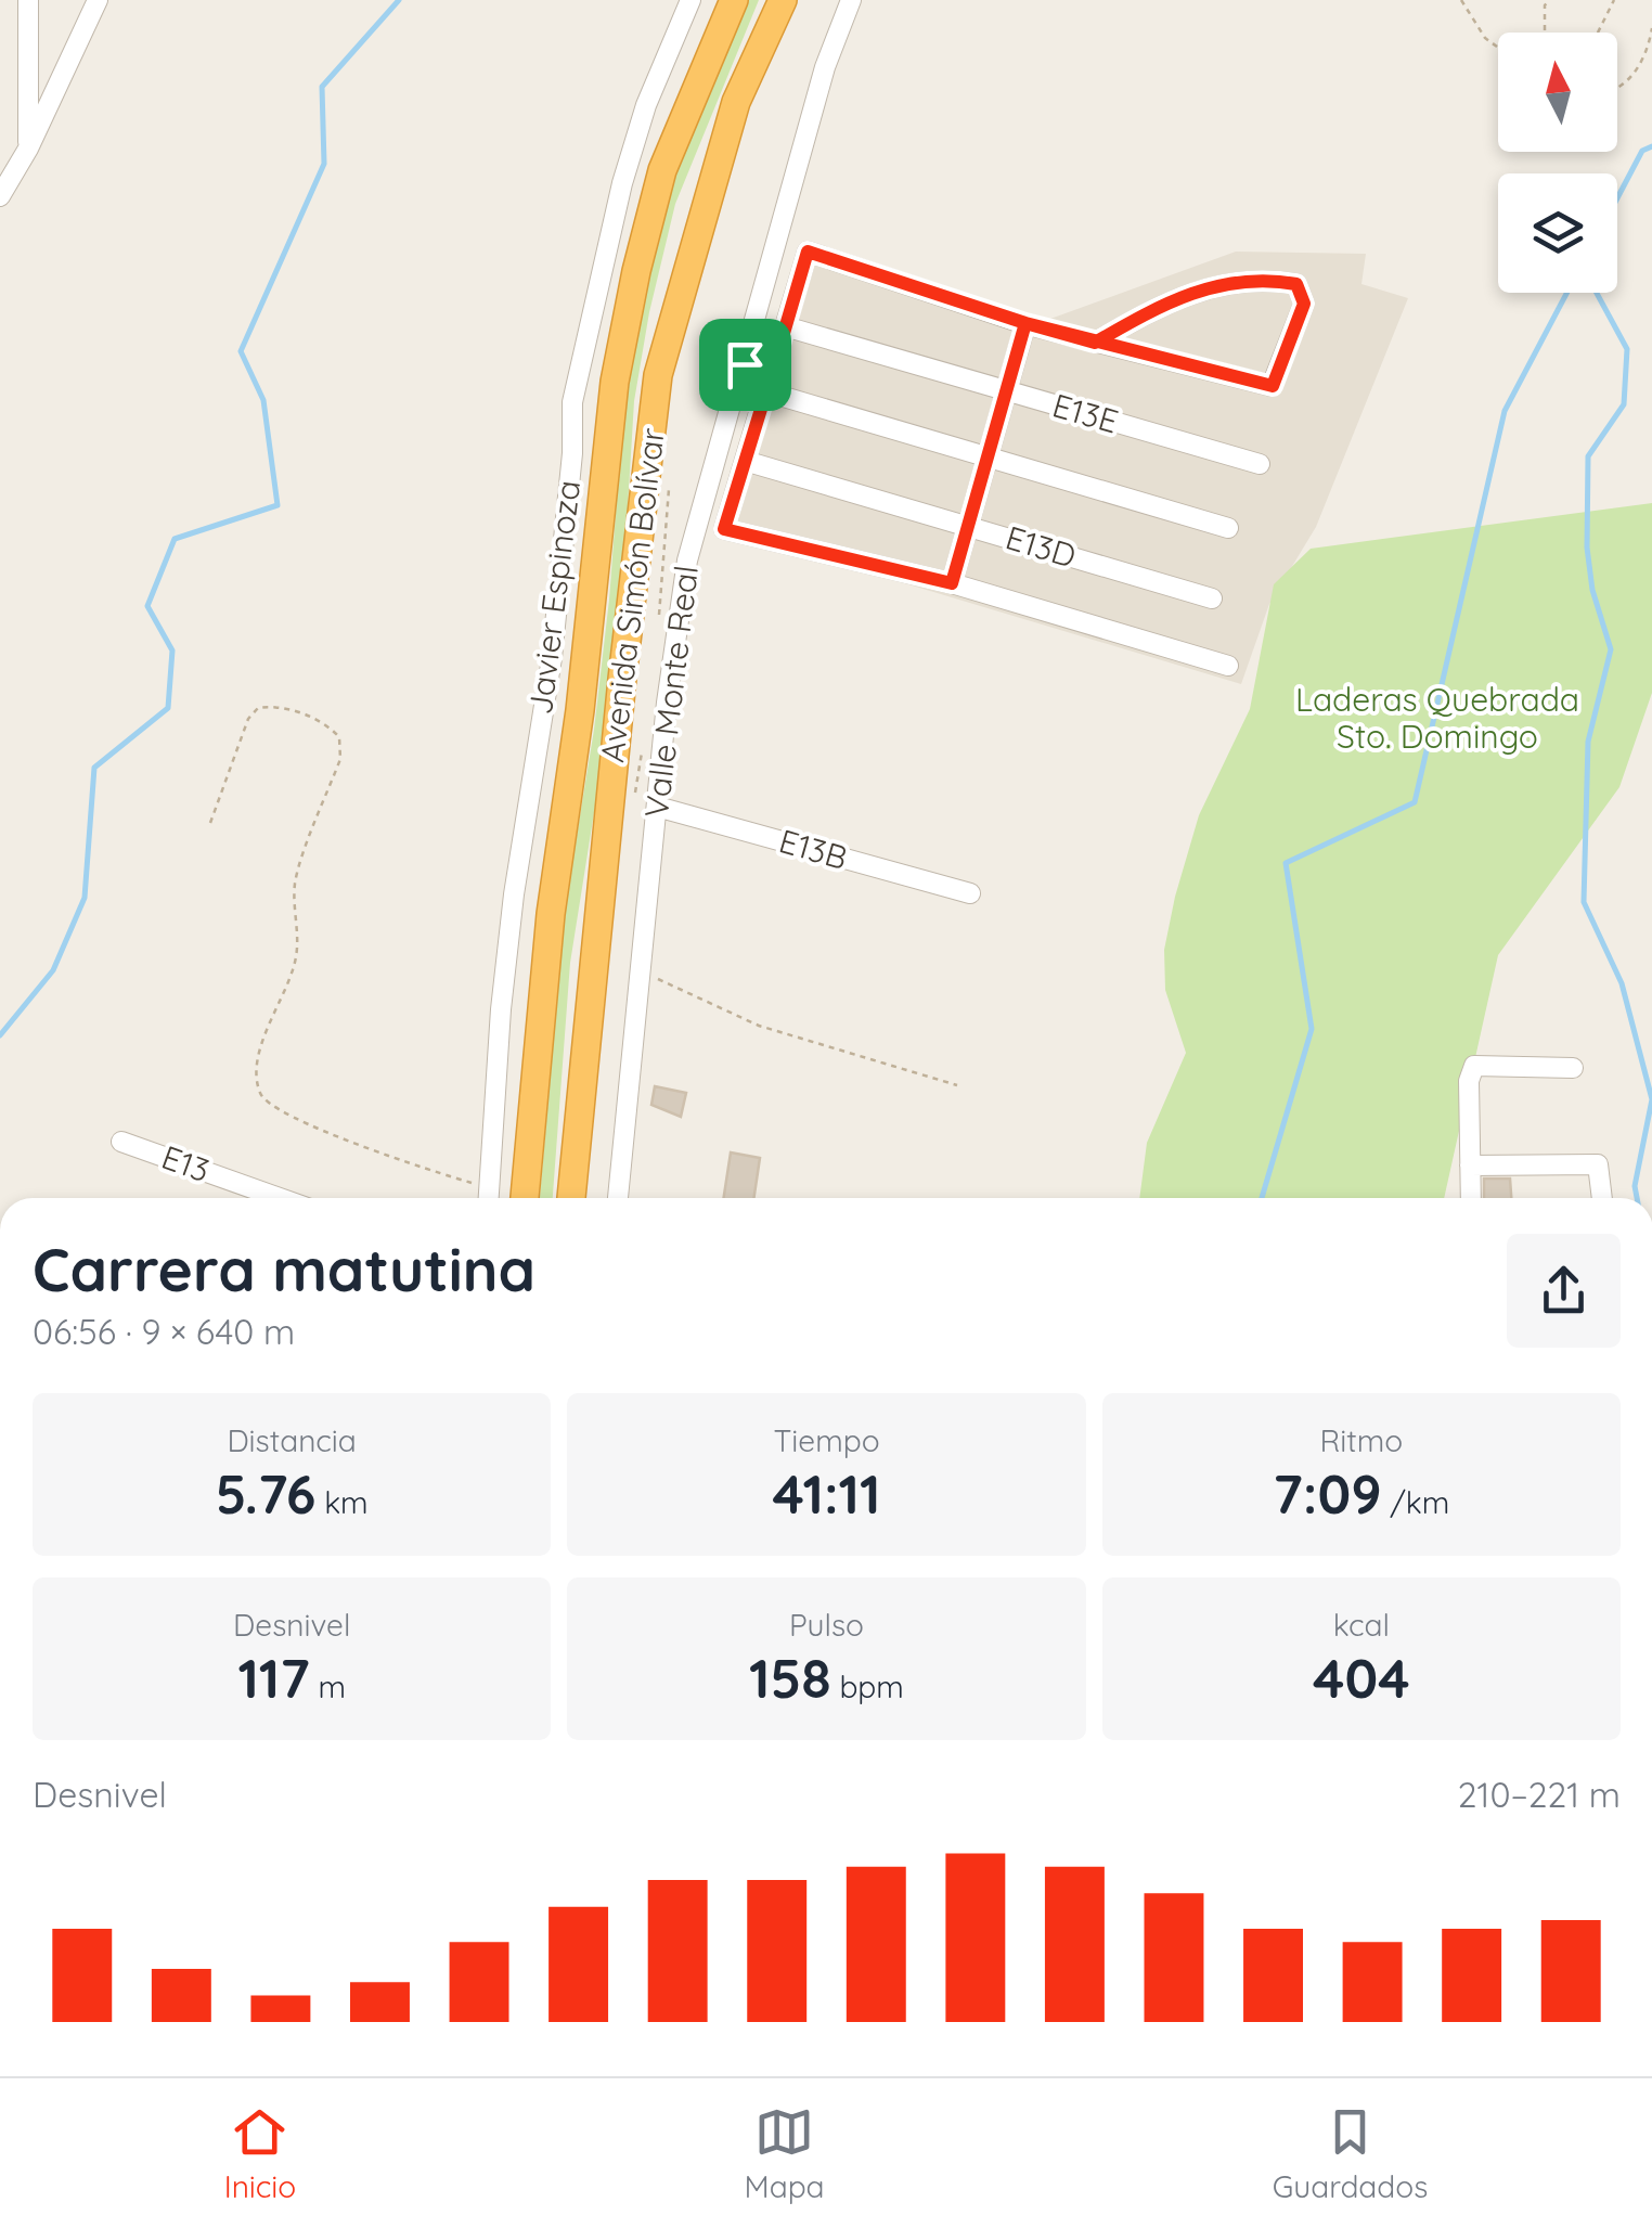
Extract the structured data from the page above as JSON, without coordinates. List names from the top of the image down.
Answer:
{
  "streets": {
    "highway": ["Avenida Simón Bolívar"],
    "street": [
      "E13E",
      "E13D",
      "Javier Espinoza",
      "Valle Monte Real",
      "E13B",
      "E13"
    ]
  },
  "crossings": [
    ["Valle Monte Real", "E13B"]
  ],
  "parks": ["Laderas Quebrada Sto. Domingo"],
  "north": "top",
  "page": {
    "heading": ["Carrera matutina", "06:56 · 9 × 640 m"],
    "stats": [
      ["Distancia", "5.76 km"],
      ["Tiempo", "41:11"],
      ["Ritmo", "7:09 /km"],
      ["Desnivel", "117 m"],
      ["Pulso", "158 bpm"],
      ["kcal", "404"]
    ],
    "chart": ["Desnivel", "210–221 m"],
    "tabs": ["Inicio", "Mapa", "Guardados"]
  }
}
